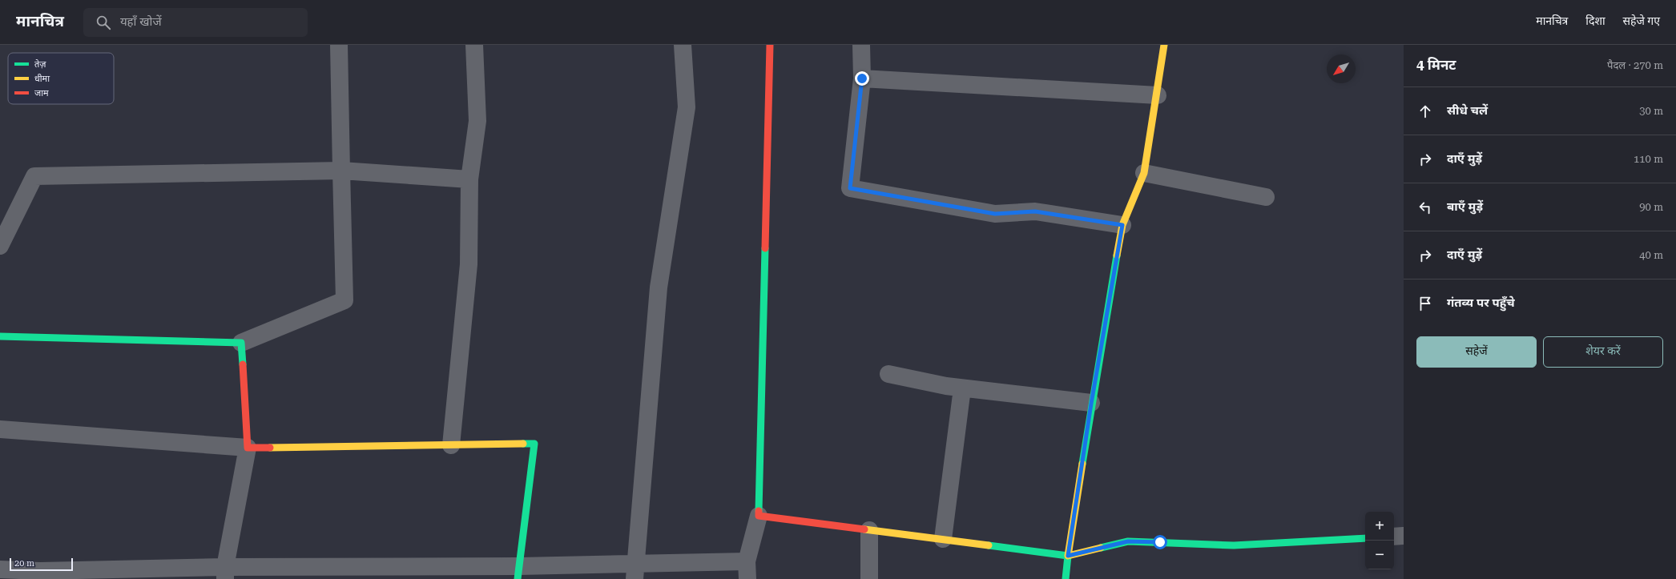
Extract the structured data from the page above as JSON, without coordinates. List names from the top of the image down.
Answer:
{
  "legend": ["तेज़", "धीमा", "जाम"],
  "scale_bar": "20 m",
  "north": "bottom left",
  "page": {
    "header": "मानचित्र",
    "search": "यहाँ खोजें",
    "nav": ["मानचित्र", "दिशा", "सहेजे गए"],
    "heading": ["4 मिनट", "पैदल · 270 m"],
    "list": [
      ["सीधे चलें", "30 m"],
      ["दाएँ मुड़ें", "110 m"],
      ["बाएँ मुड़ें", "90 m"],
      ["दाएँ मुड़ें", "40 m"],
      "गंतव्य पर पहुँचे"
    ],
    "buttons": ["सहेजें", "शेयर करें"],
    "map_buttons": ["+", "−"],
    "scale": "20 m"
  }
}
